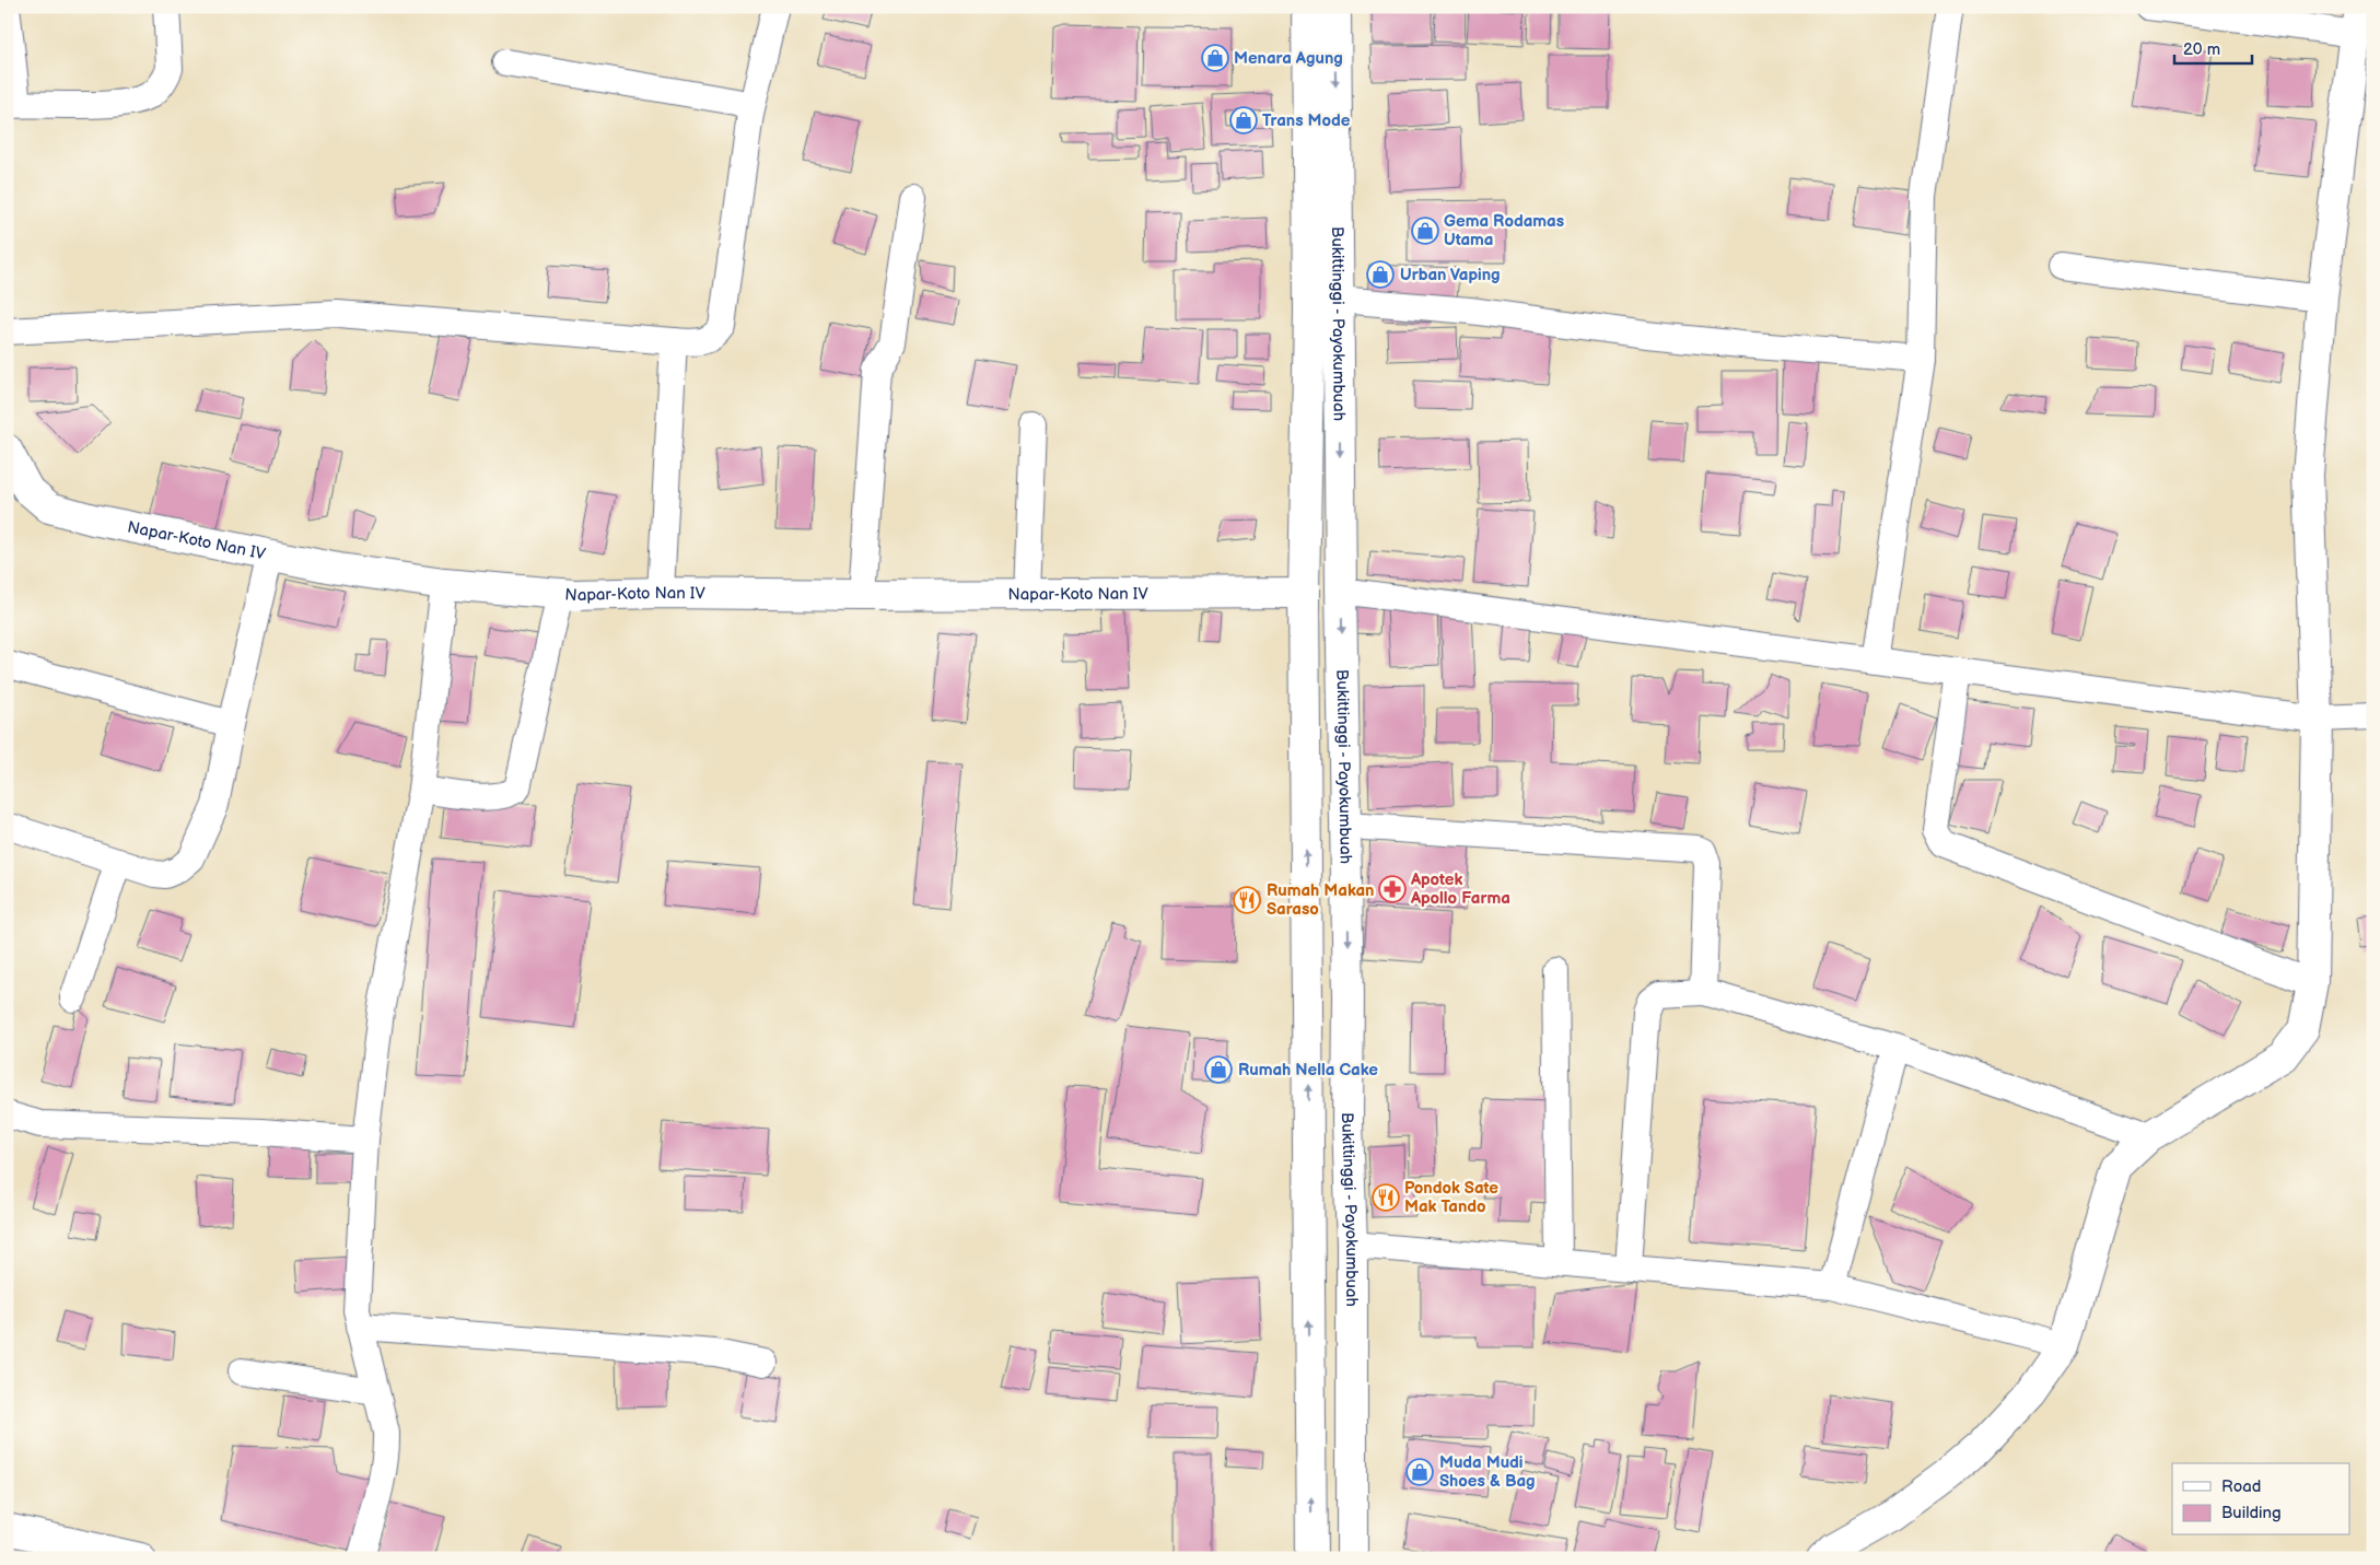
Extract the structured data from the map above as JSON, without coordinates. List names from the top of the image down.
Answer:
{
  "streets": {
    "main road": ["Bukittinggi - Payokumbuah", "Napar-Koto Nan IV"]
  },
  "crossings": [
    ["Bukittinggi - Payokumbuah", "Napar-Koto Nan IV"]
  ],
  "places": {
    "shop": [
      "Menara Agung",
      "Trans Mode",
      "Gema Rodamas Utama",
      "Urban Vaping",
      "Rumah Nella Cake",
      "Muda Mudi Shoes & Bag"
    ],
    "pharmacy": ["Apotek Apollo Farma"],
    "restaurant": ["Rumah Makan Saraso", "Pondok Sate Mak Tando"]
  },
  "legend": ["Road", "Building"],
  "scale_bar": "20 m"
}
